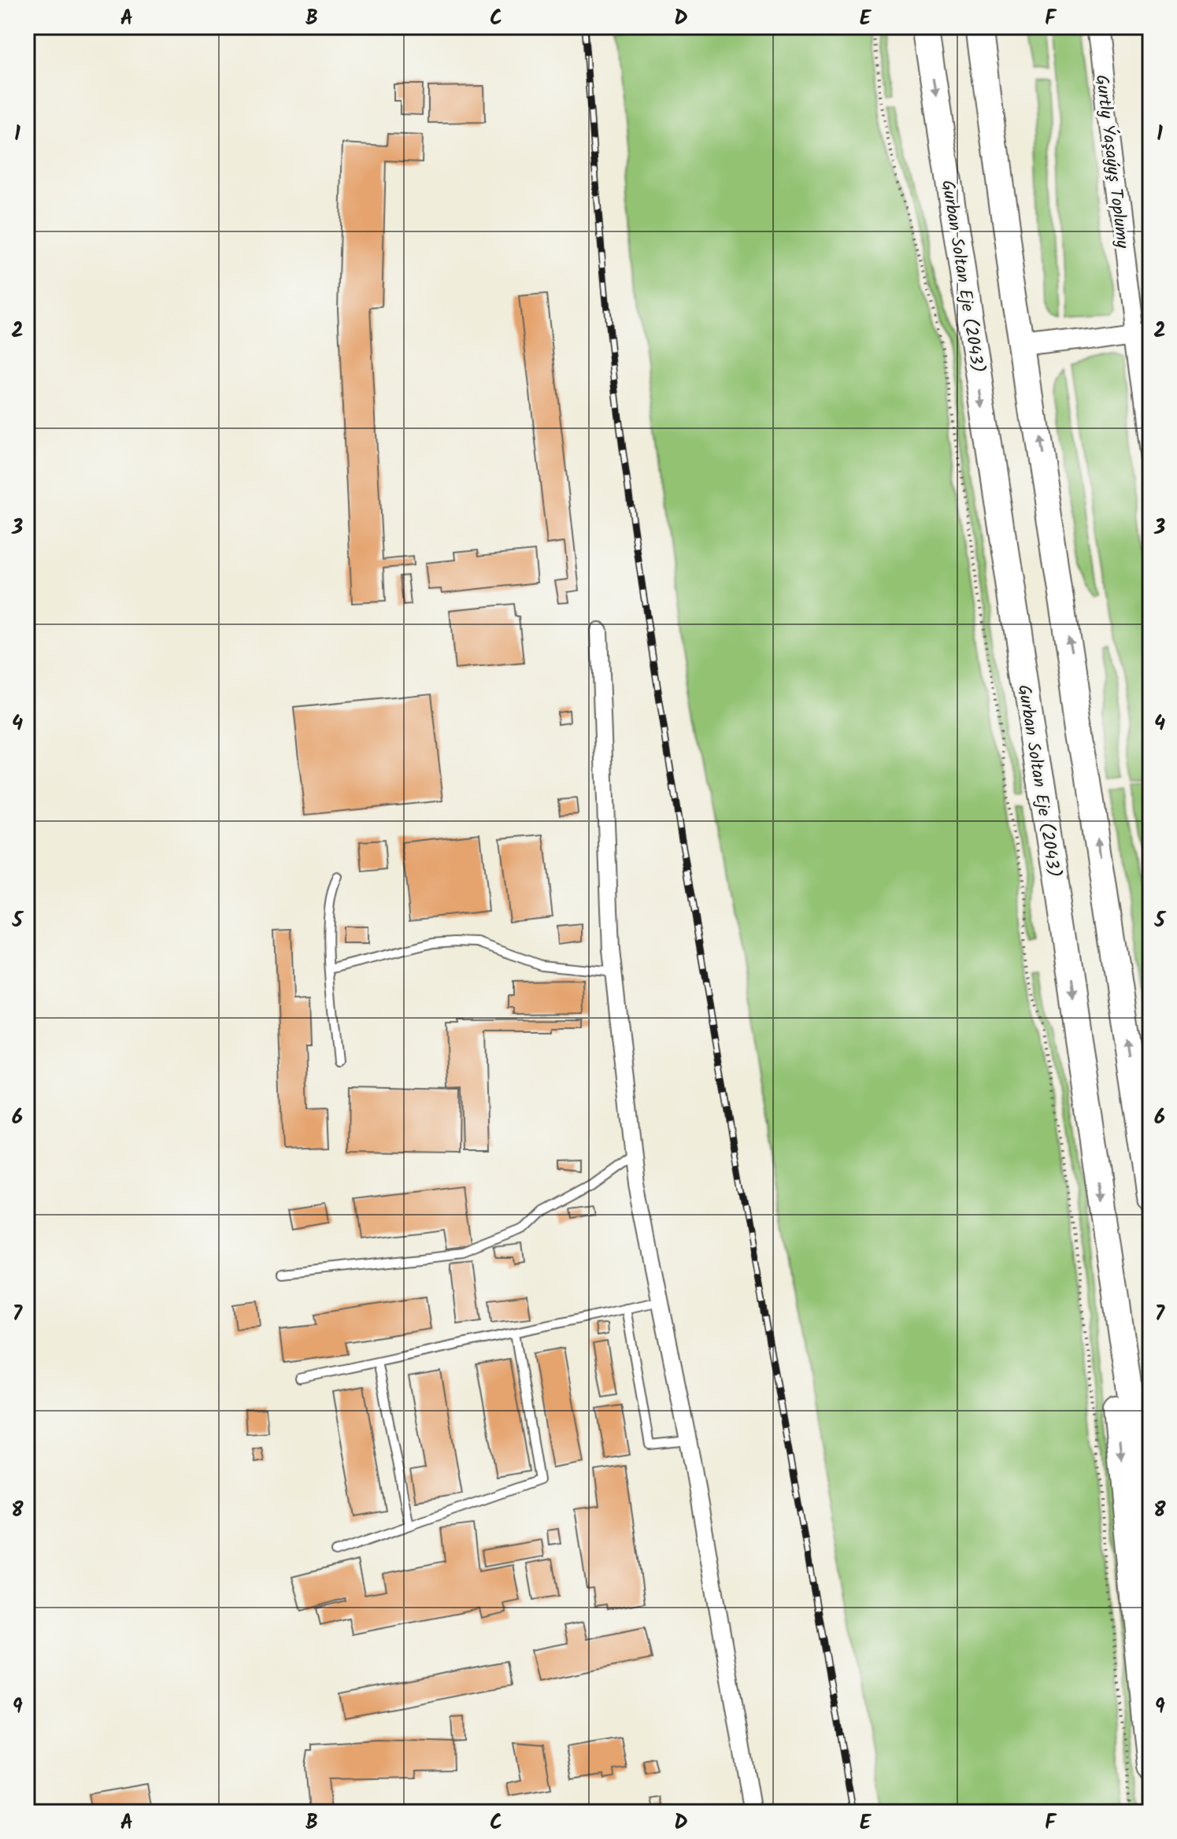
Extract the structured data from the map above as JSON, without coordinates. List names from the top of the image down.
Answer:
{
  "streets": {
    "highway": ["Gurban Soltan Eje (2043)"],
    "street": ["Gurtly Ýaşaýyş Toplumy"]
  },
  "grid": {
    "columns": [
      "A",
      "B",
      "C",
      "D",
      "E",
      "F"
    ],
    "rows": [
      "1",
      "2",
      "3",
      "4",
      "5",
      "6",
      "7",
      "8",
      "9"
    ]
  }
}
